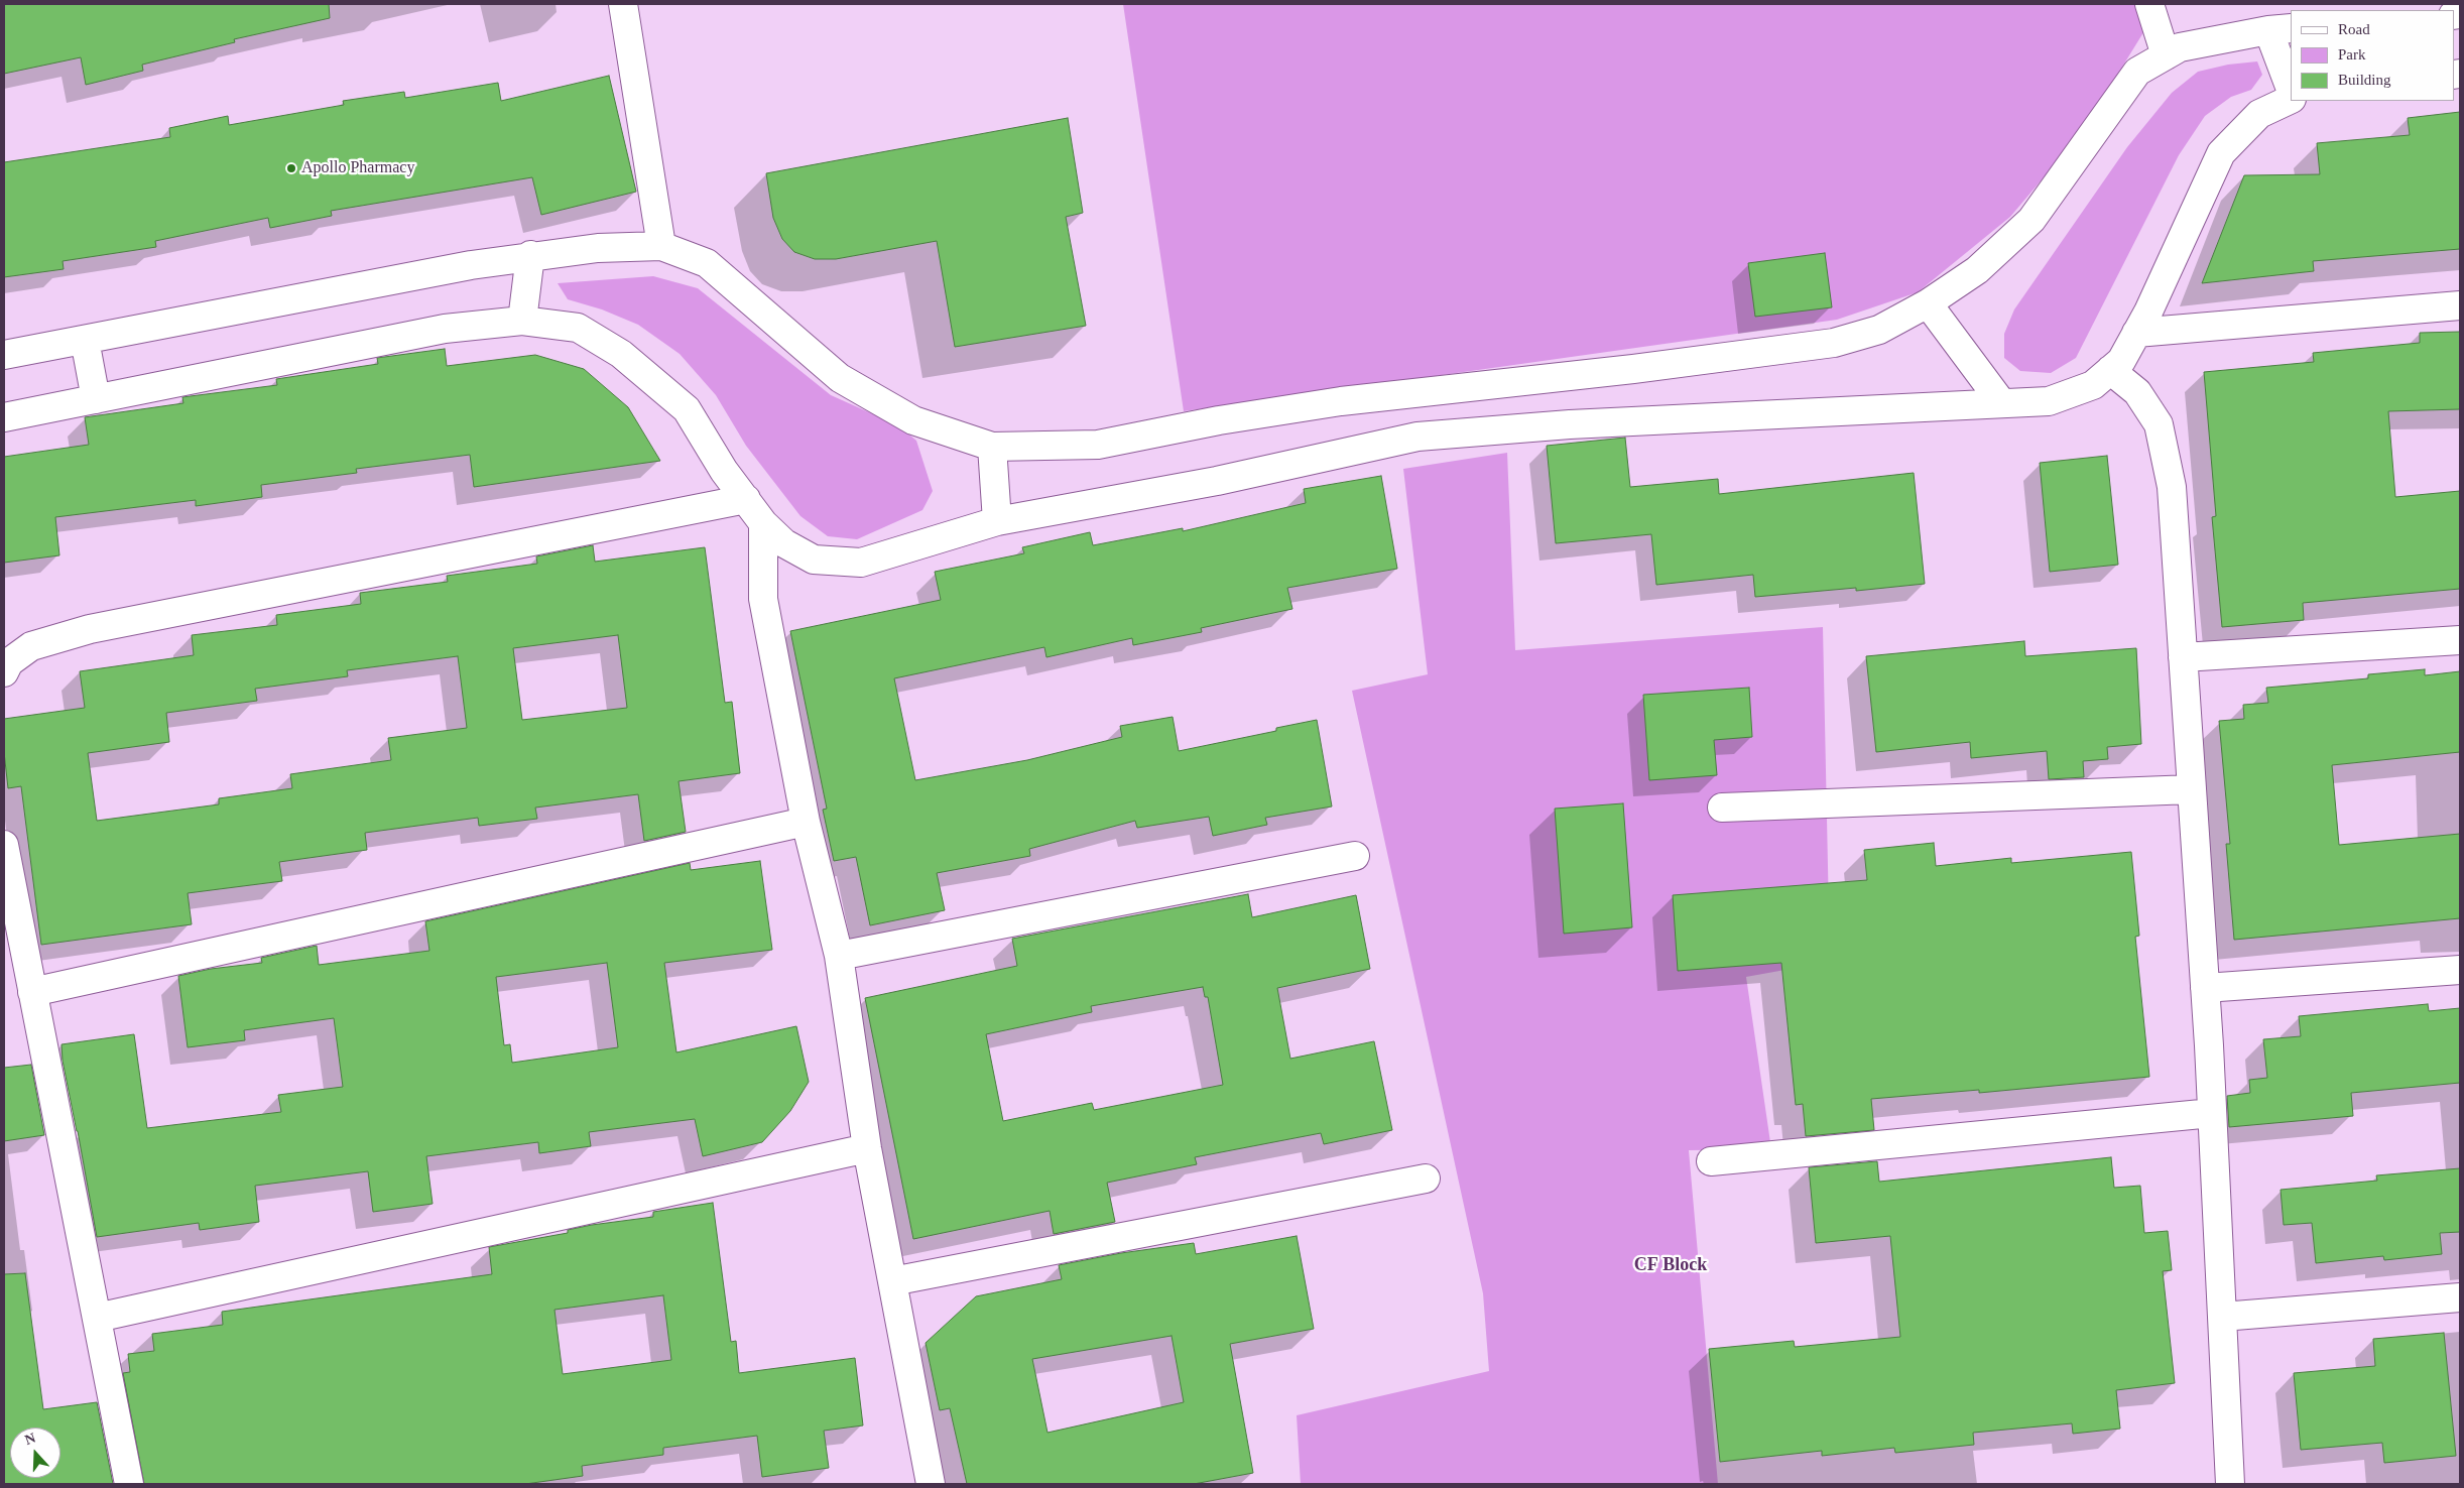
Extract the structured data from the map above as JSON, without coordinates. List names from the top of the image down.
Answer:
{
  "districts": ["CF Block"],
  "places": ["Apollo Pharmacy"],
  "legend": ["Road", "Park", "Building"],
  "north": "top"
}
